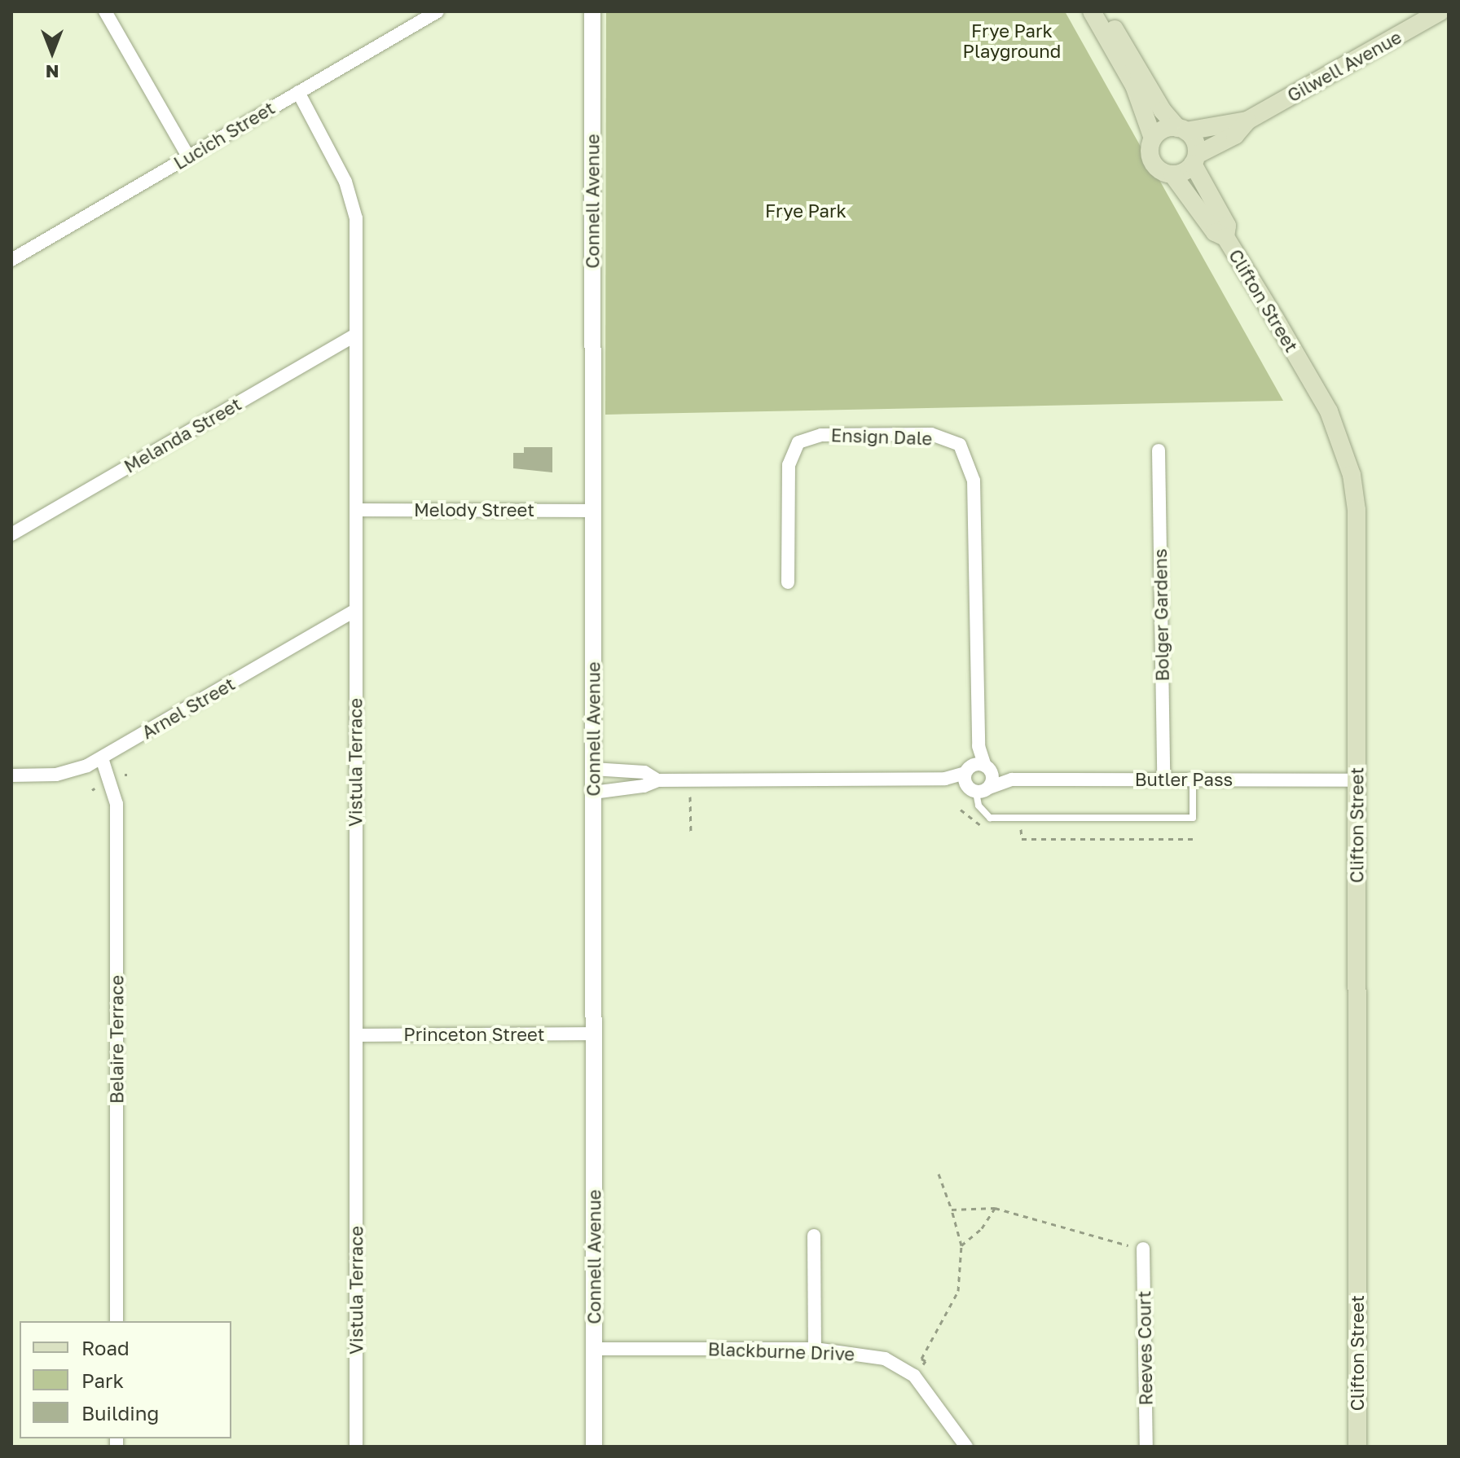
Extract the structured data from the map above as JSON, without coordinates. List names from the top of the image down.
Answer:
{
  "streets": {
    "main road": ["Gilwell Avenue", "Clifton Street"],
    "street": [
      "Lucich Street",
      "Connell Avenue",
      "Melanda Street",
      "Ensign Dale",
      "Melody Street",
      "Bolger Gardens",
      "Arnel Street",
      "Vistula Terrace",
      "Butler Pass",
      "Princeton Street",
      "Belaire Terrace",
      "Reeves Court",
      "Blackburne Drive"
    ]
  },
  "crossings": [
    ["Gilwell Avenue", "Clifton Street"],
    ["Lucich Street", "Vistula Terrace"],
    ["Connell Avenue", "Melody Street"],
    ["Connell Avenue", "Princeton Street"],
    ["Connell Avenue", "Blackburne Drive"],
    ["Clifton Street", "Butler Pass"],
    ["Melanda Street", "Vistula Terrace"],
    ["Ensign Dale", "Butler Pass"],
    ["Melody Street", "Vistula Terrace"],
    ["Bolger Gardens", "Butler Pass"],
    ["Arnel Street", "Vistula Terrace"],
    ["Arnel Street", "Belaire Terrace"],
    ["Vistula Terrace", "Princeton Street"]
  ],
  "parks": ["Frye Park Playground", "Frye Park"],
  "legend": ["Road", "Park", "Building"],
  "north": "bottom"
}
